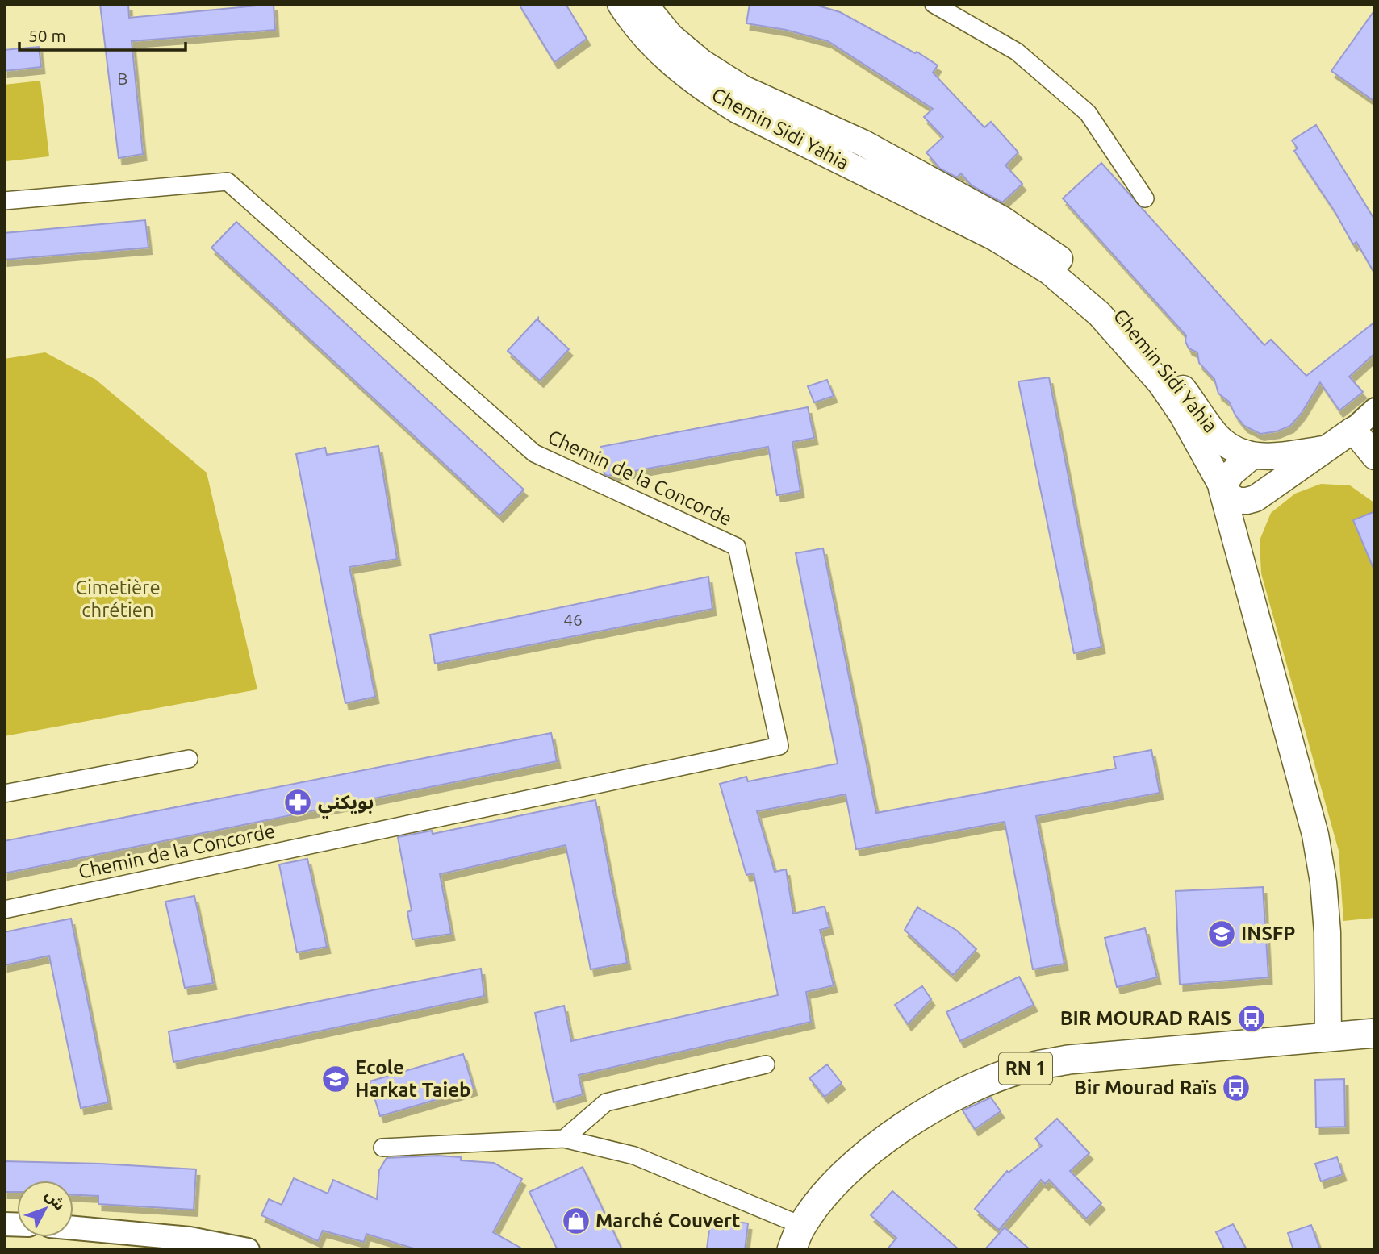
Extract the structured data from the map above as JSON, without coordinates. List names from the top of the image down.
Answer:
{
  "streets": {
    "main road": ["Chemin Sidi Yahia", "RN 1"],
    "street": ["Chemin de la Concorde"]
  },
  "crossings": [
    ["Chemin Sidi Yahia", "RN 1"]
  ],
  "parks": ["Cimetière chrétien"],
  "places": {
    "pharmacy": ["بويكني"],
    "school or university": ["INSFP", "Ecole Harkat Taieb"],
    "bus stop": ["BIR MOURAD RAIS", "Bir Mourad Raïs"],
    "shop": ["Marché Couvert"]
  },
  "house_numbers": ["B", "46"],
  "scale_bar": "50 m",
  "north": "top right"
}
